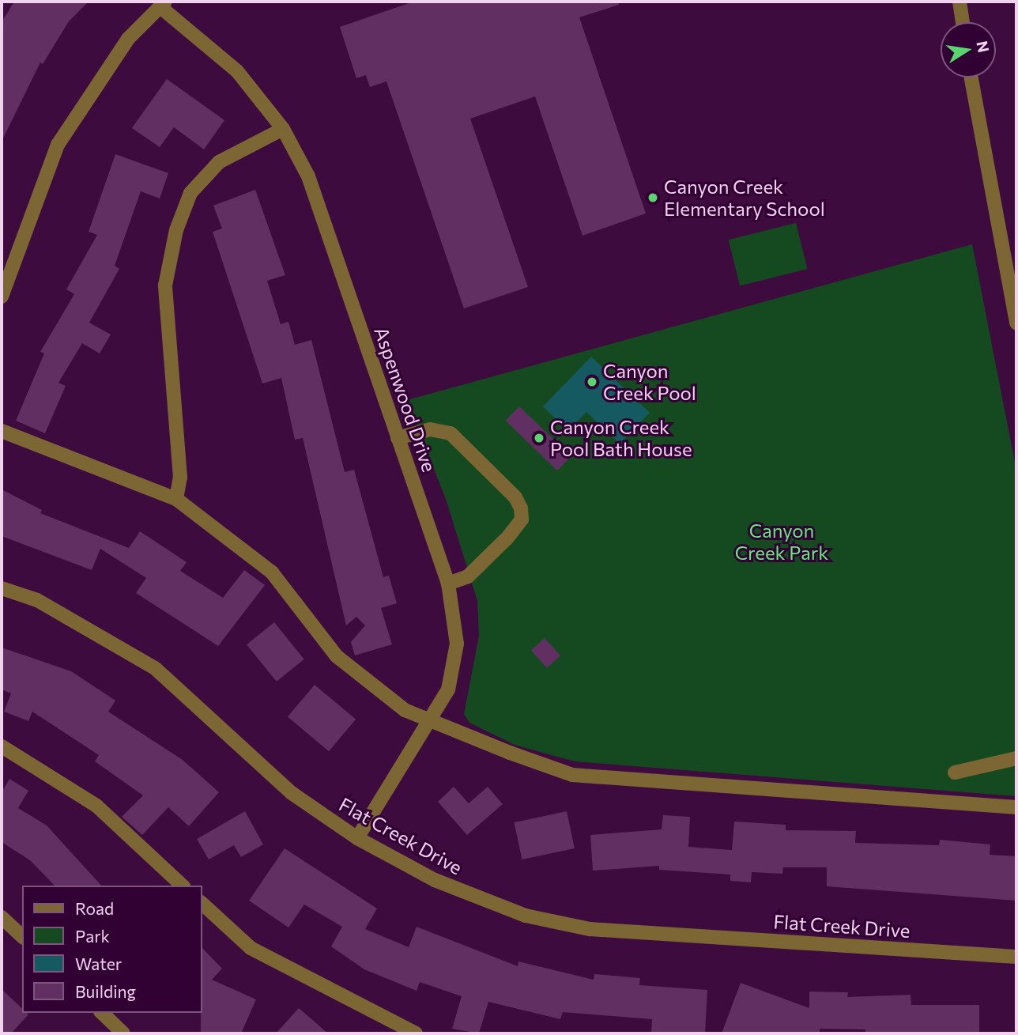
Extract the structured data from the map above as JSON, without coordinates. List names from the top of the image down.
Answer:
{
  "streets": {
    "street": ["Aspenwood Drive", "Flat Creek Drive"]
  },
  "crossings": [
    ["Aspenwood Drive", "Flat Creek Drive"]
  ],
  "parks": ["Canyon Creek Park"],
  "places": ["Canyon Creek Elementary School", "Canyon Creek Pool", "Canyon Creek Pool Bath House"],
  "legend": [
    "Road",
    "Park",
    "Water",
    "Building"
  ],
  "north": "right"
}
